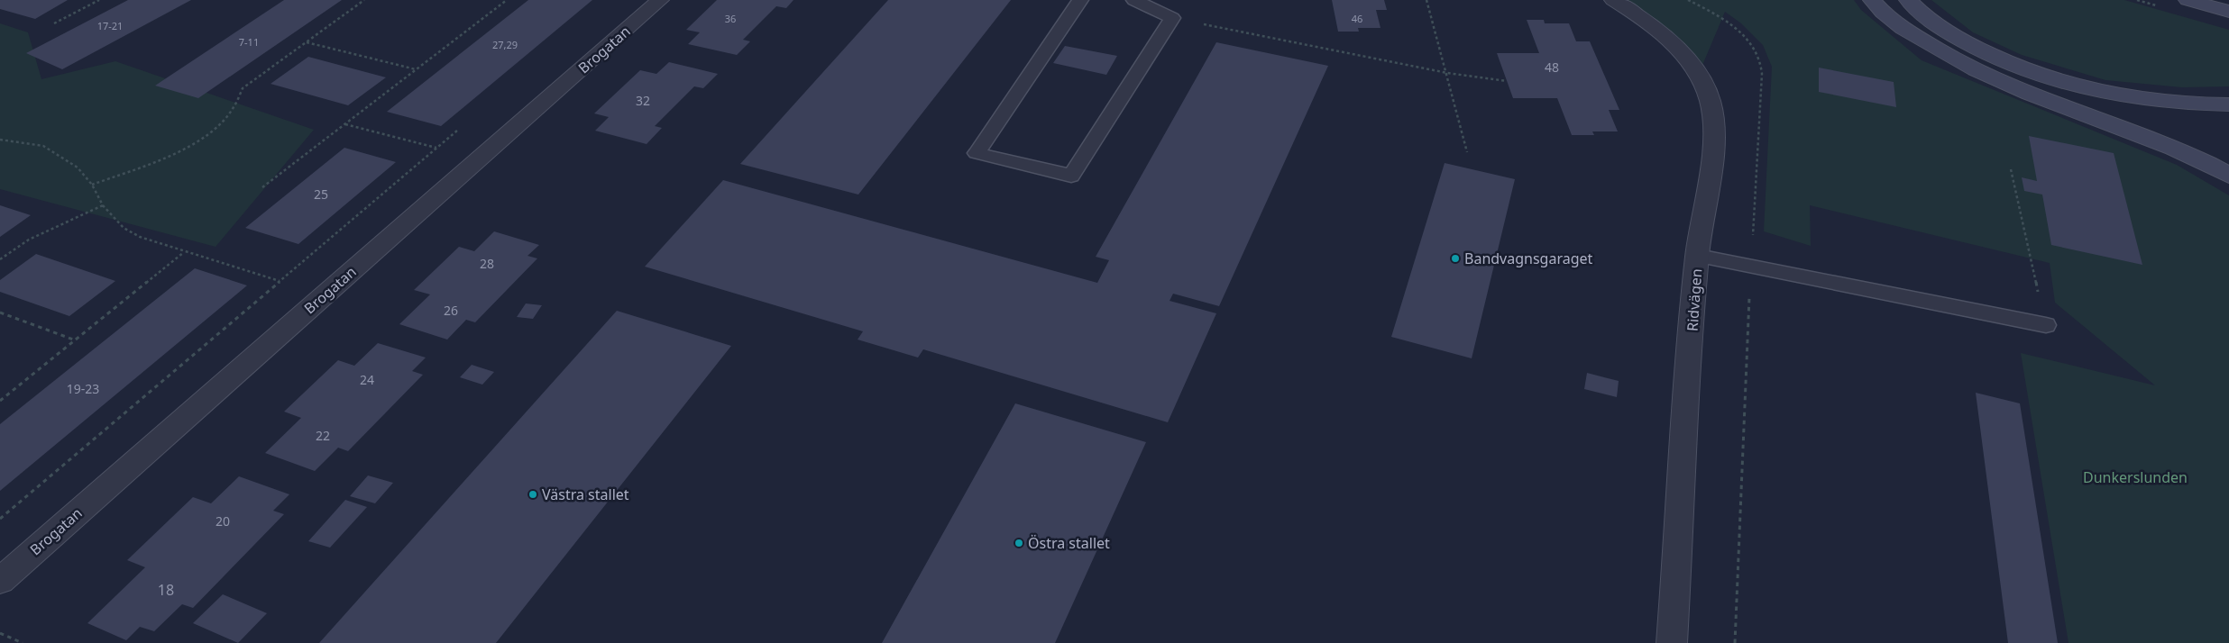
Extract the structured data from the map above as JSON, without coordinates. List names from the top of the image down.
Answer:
{
  "streets": {
    "street": ["Brogatan", "Ridvägen"]
  },
  "parks": ["Dunkerslunden"],
  "places": ["Bandvagnsgaraget", "Västra stallet", "Östra stallet"],
  "house_numbers": [
    "36",
    "46",
    "17-21",
    "7-11",
    "27,29",
    "48",
    "32",
    "25",
    "28",
    "26",
    "24",
    "19-23",
    "22",
    "20",
    "18"
  ]
}
